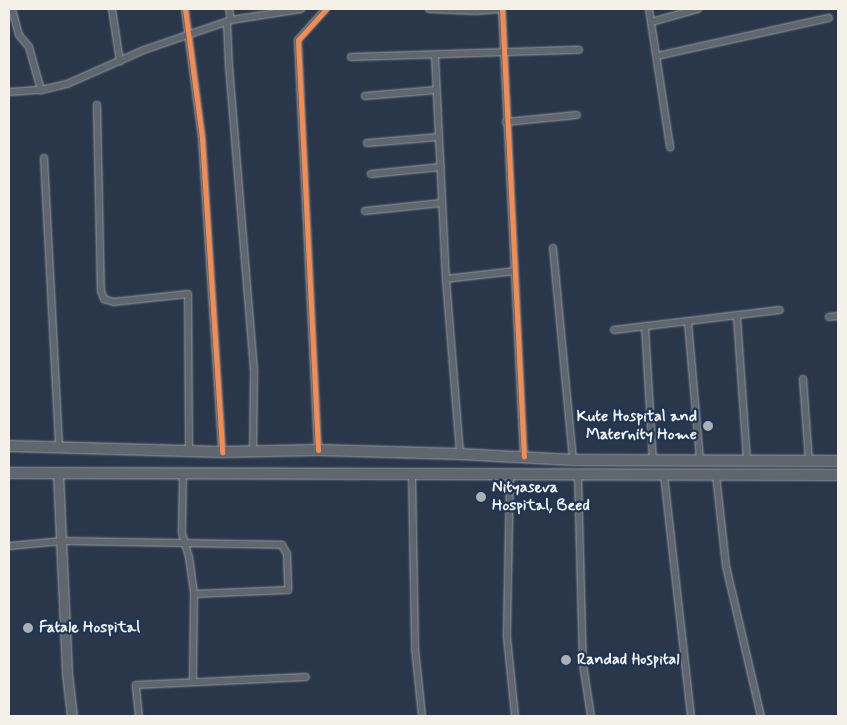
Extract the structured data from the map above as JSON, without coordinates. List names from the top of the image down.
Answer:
{
  "places": [
    "Kute Hospital and Maternity Home",
    "Nityaseva Hospital, Beed",
    "Fatale Hospital",
    "Randad Hospital"
  ]
}
